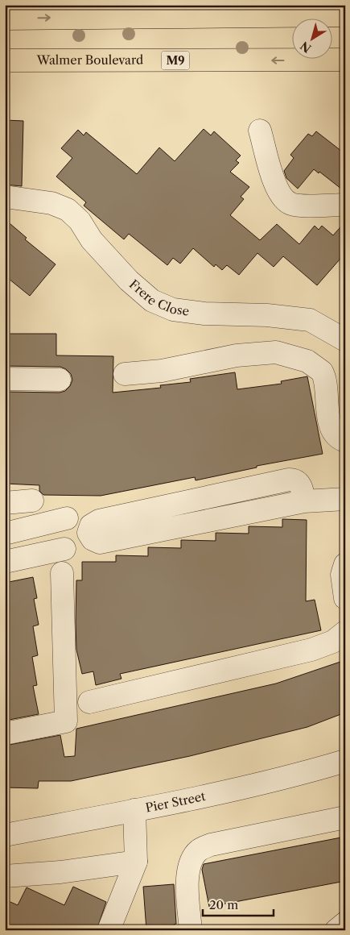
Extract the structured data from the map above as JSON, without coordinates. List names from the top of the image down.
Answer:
{
  "streets": {
    "main road": ["Walmer Boulevard", "M9"],
    "street": ["Frere Close", "Pier Street"]
  },
  "scale_bar": "20 m",
  "north": "bottom left"
}
